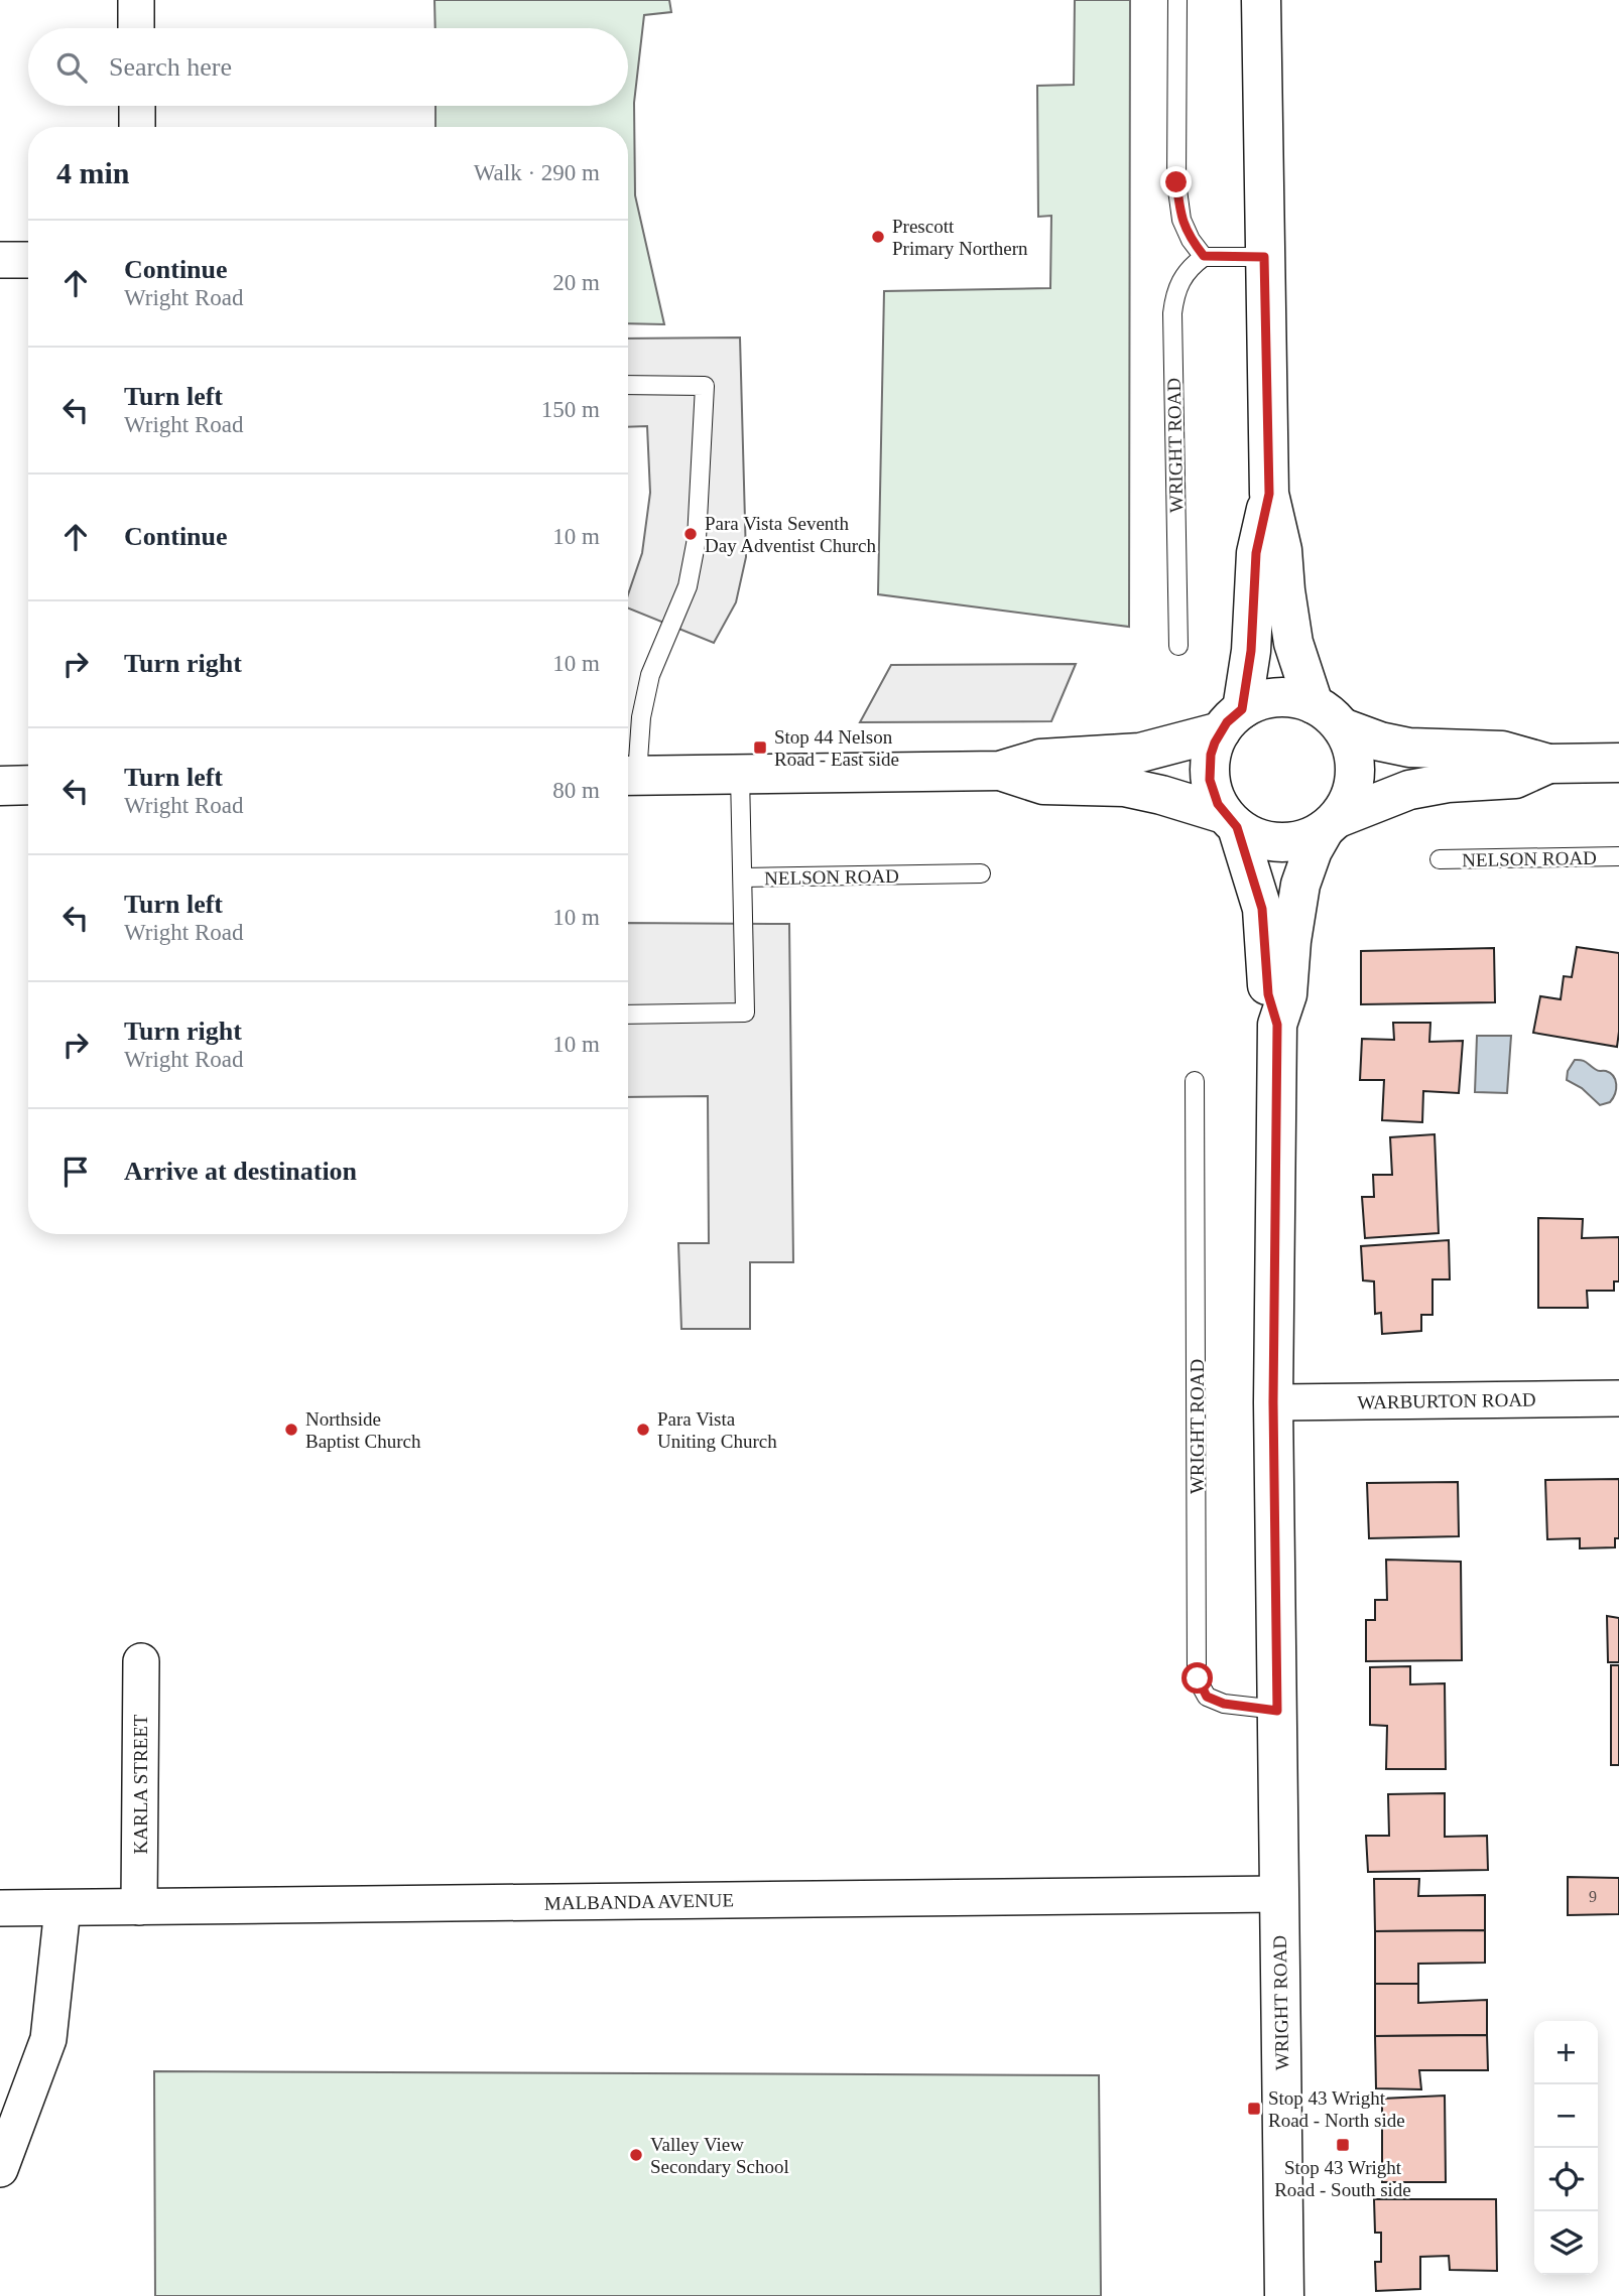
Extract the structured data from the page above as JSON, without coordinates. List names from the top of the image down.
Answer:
{
  "streets": {
    "main road": ["WRIGHT ROAD"],
    "street": ["WARBURTON ROAD", "KARLA STREET", "MALBANDA AVENUE"],
    "lane": ["NELSON ROAD"]
  },
  "crossings": [
    ["WRIGHT ROAD", "WARBURTON ROAD"],
    ["WRIGHT ROAD", "MALBANDA AVENUE"],
    ["KARLA STREET", "MALBANDA AVENUE"]
  ],
  "places": {
    "other": [
      "Prescott Primary Northern",
      "Para Vista Seventh Day Adventist Church",
      "Northside Baptist Church",
      "Para Vista Uniting Church",
      "Valley View Secondary School"
    ],
    "transit": ["Stop 44 Nelson Road - East side", "Stop 43 Wright Road - North side", "Stop 43 Wright Road - South side"]
  },
  "house_numbers": ["9"],
  "page": {
    "search": "Search here",
    "heading": ["4 min", "Walk · 290 m"],
    "list": [
      ["Continue", "Wright Road", "20 m"],
      ["Turn left", "Wright Road", "150 m"],
      ["Continue", "10 m"],
      ["Turn right", "10 m"],
      ["Turn left", "Wright Road", "80 m"],
      ["Turn left", "Wright Road", "10 m"],
      ["Turn right", "Wright Road", "10 m"],
      "Arrive at destination"
    ],
    "map_buttons": ["+", "−"]
  }
}
